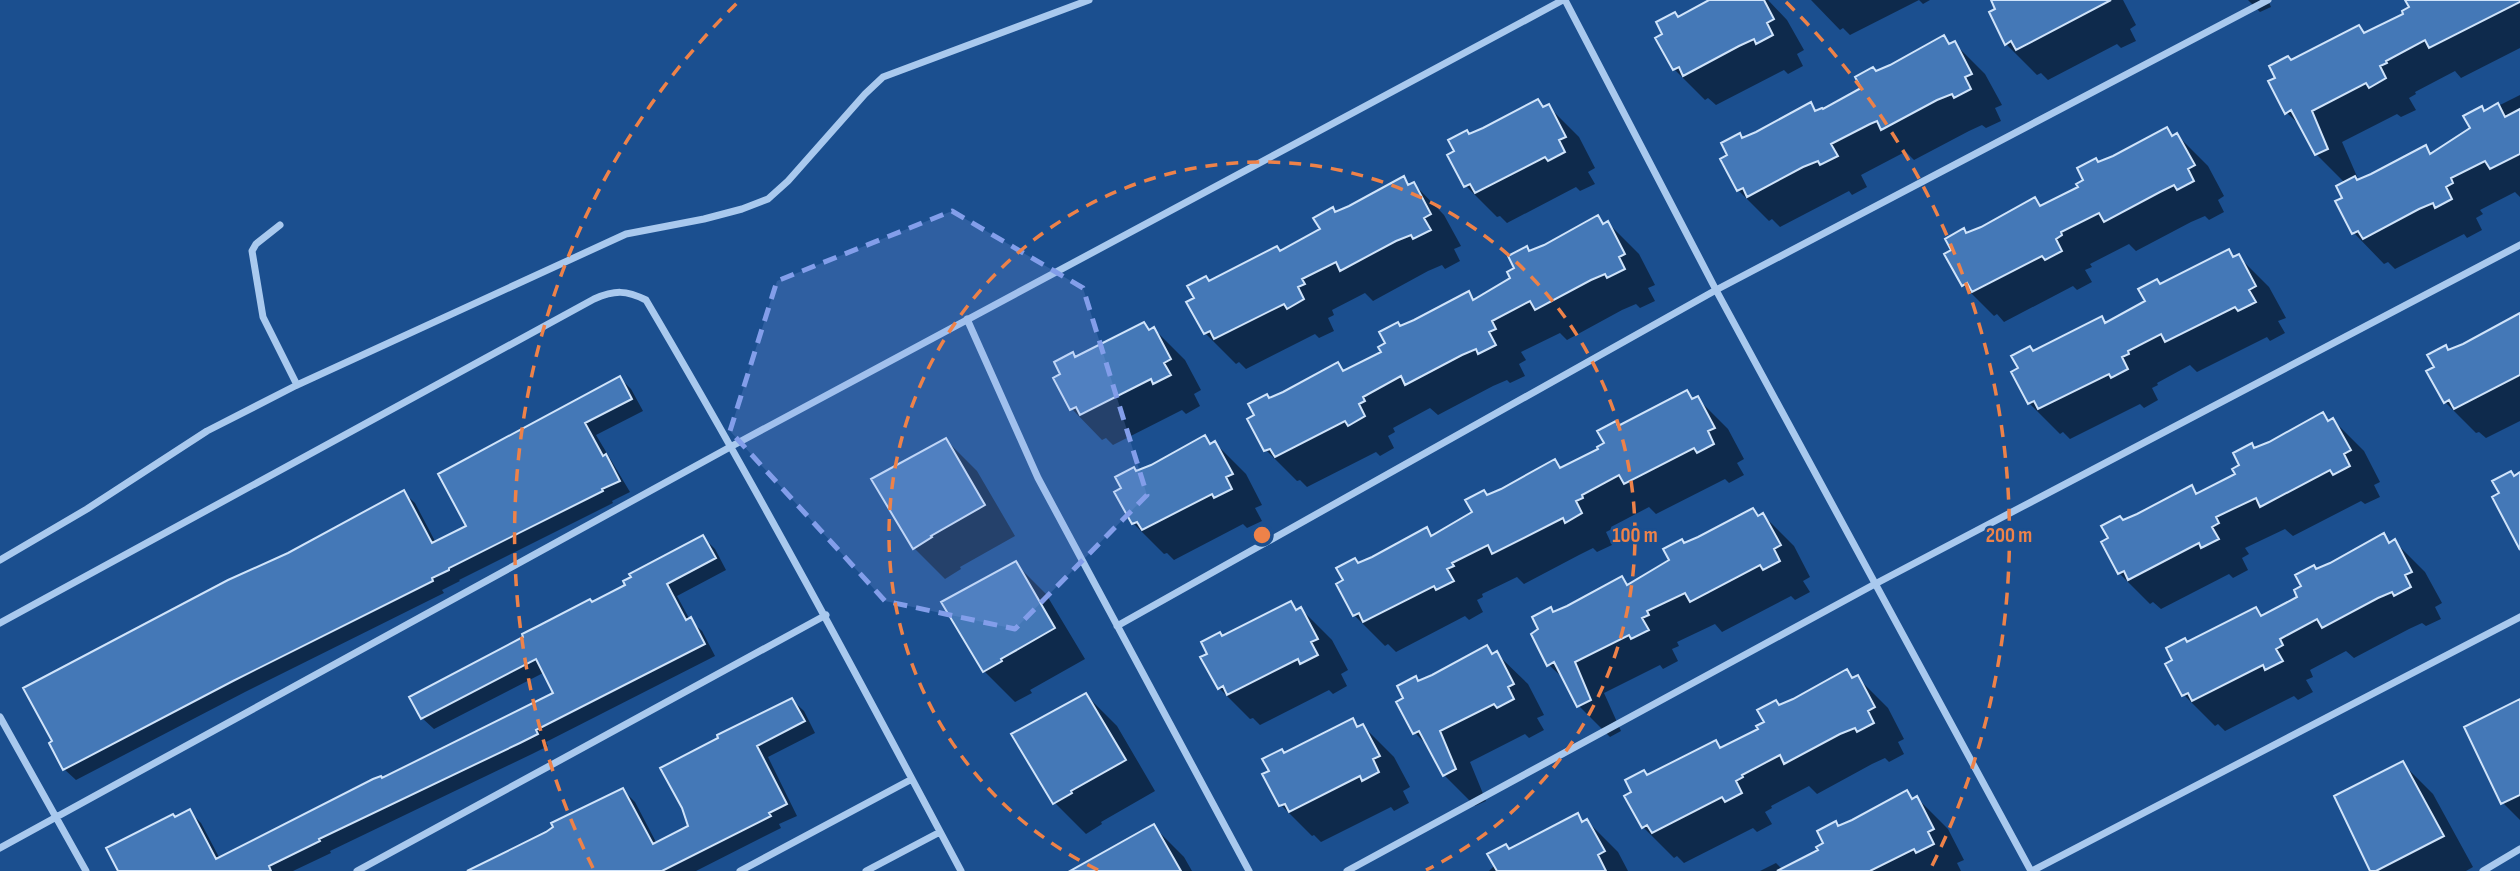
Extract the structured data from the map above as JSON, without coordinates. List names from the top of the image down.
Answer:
{
  "rings": ["100 m", "200 m"]
}
